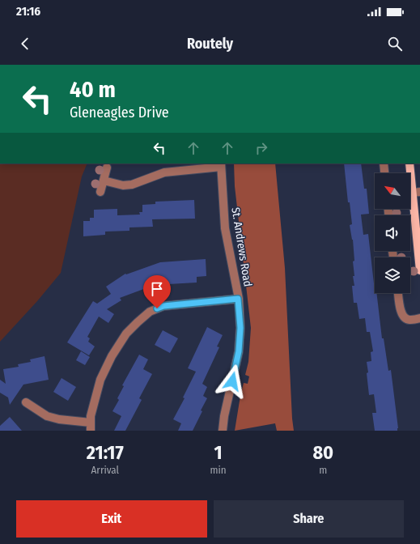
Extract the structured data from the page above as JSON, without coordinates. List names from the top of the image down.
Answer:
{
  "streets": {
    "street": ["St. Andrews Road"]
  },
  "north": "top left",
  "page": {
    "status": "21:16",
    "header": "Routely",
    "turn": ["40 m", "Gleneagles Drive"],
    "eta": [
      "21:17",
      "Arrival",
      "1",
      "min",
      "80",
      "m"
    ],
    "buttons": ["Exit", "Share"]
  }
}
